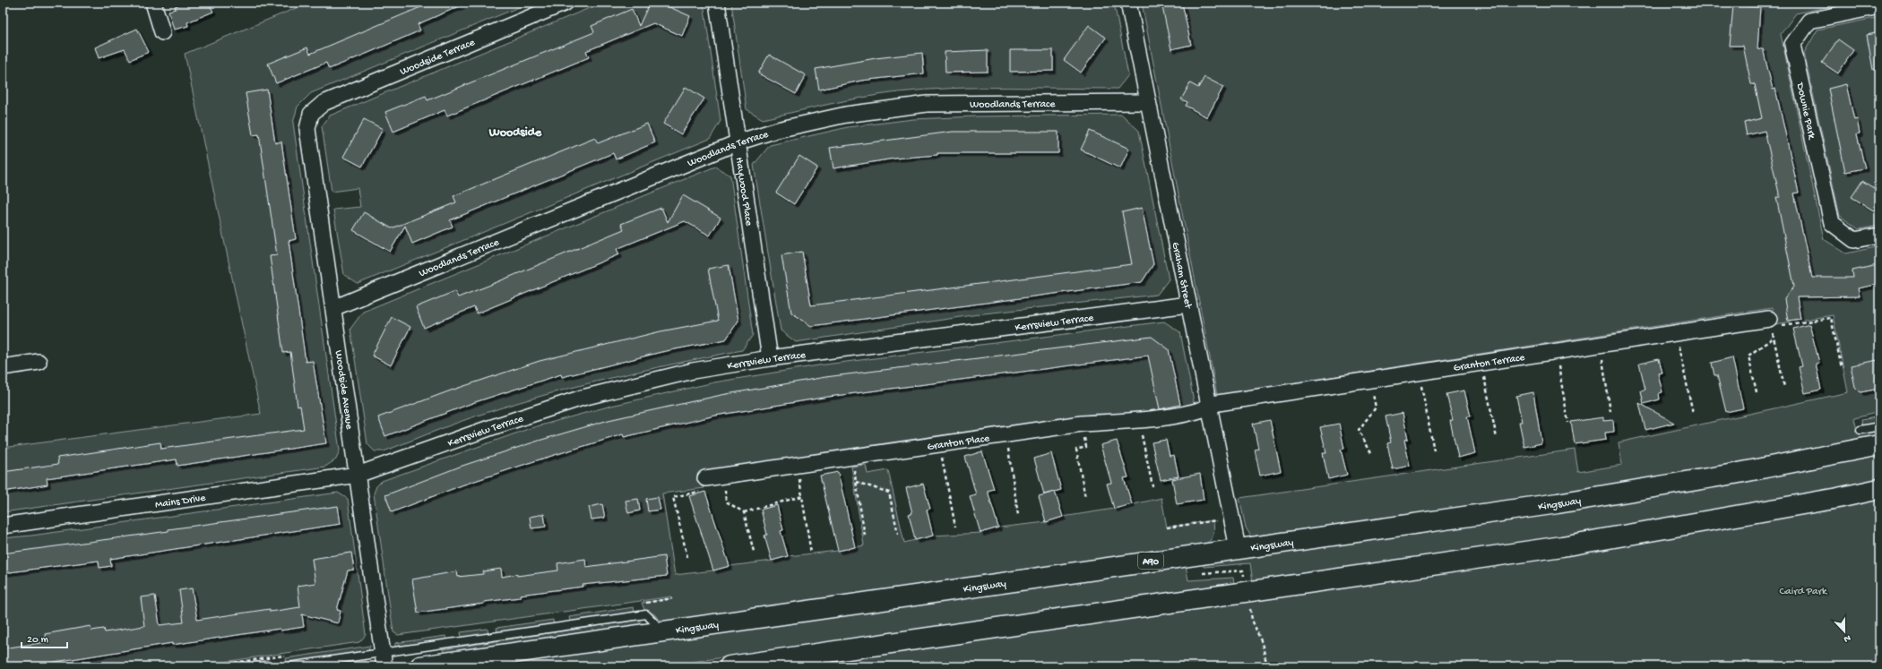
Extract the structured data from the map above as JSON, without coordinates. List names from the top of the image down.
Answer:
{
  "streets": {
    "highway": ["Kingsway", "A90"],
    "street": [
      "Woodside Terrace",
      "Woodlands Terrace",
      "Downie Park",
      "Haywood Place",
      "Graham Street",
      "Kerrsview Terrace",
      "Granton Terrace",
      "Woodside Avenue",
      "Granton Place",
      "Mains Drive"
    ]
  },
  "crossings": [
    ["Woodside Terrace", "Woodside Avenue"],
    ["Woodlands Terrace", "Haywood Place"],
    ["Woodlands Terrace", "Graham Street"],
    ["Woodlands Terrace", "Woodside Avenue"],
    ["Haywood Place", "Kerrsview Terrace"],
    ["Graham Street", "Kerrsview Terrace"],
    ["Graham Street", "Granton Terrace"],
    ["Graham Street", "Granton Place"],
    ["Graham Street", "Kingsway"],
    ["Kerrsview Terrace", "Woodside Avenue"],
    ["Kerrsview Terrace", "Mains Drive"],
    ["Granton Terrace", "Granton Place"],
    ["Woodside Avenue", "Mains Drive"],
    ["Woodside Avenue", "Kingsway"]
  ],
  "districts": ["Woodside"],
  "parks": ["Caird Park"],
  "scale_bar": "20 m",
  "north": "bottom"
}
